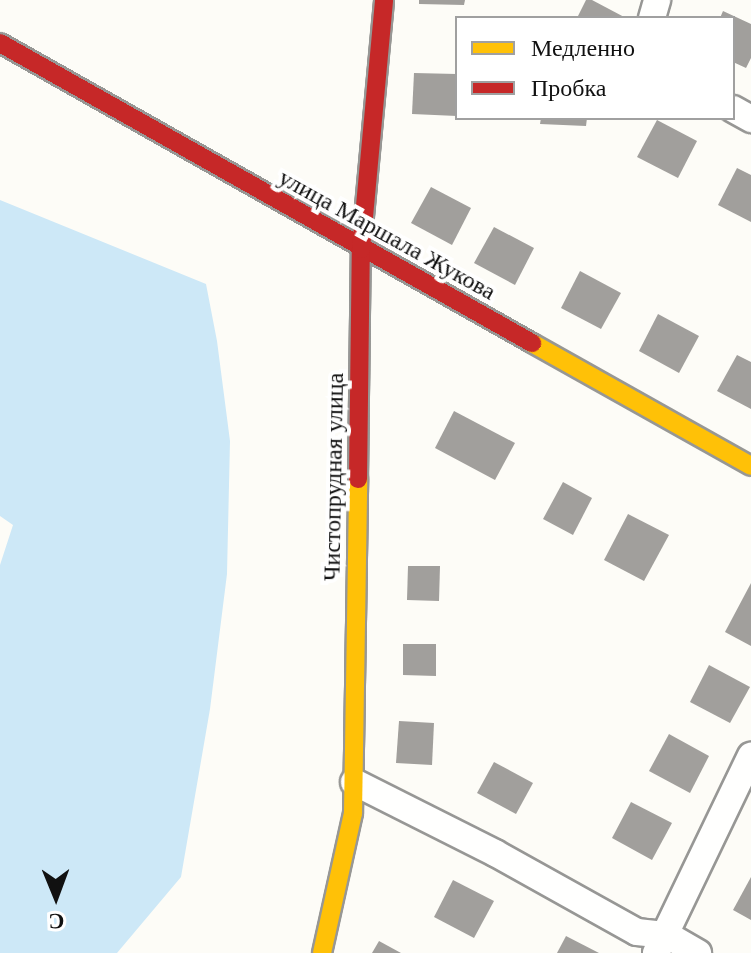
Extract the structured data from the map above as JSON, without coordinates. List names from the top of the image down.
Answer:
{
  "streets": {
    "street": ["улица Маршала Жукова", "Чистопрудная улица"]
  },
  "crossings": [
    ["улица Маршала Жукова", "Чистопрудная улица"]
  ],
  "legend": ["Медленно", "Пробка"],
  "north": "bottom"
}
